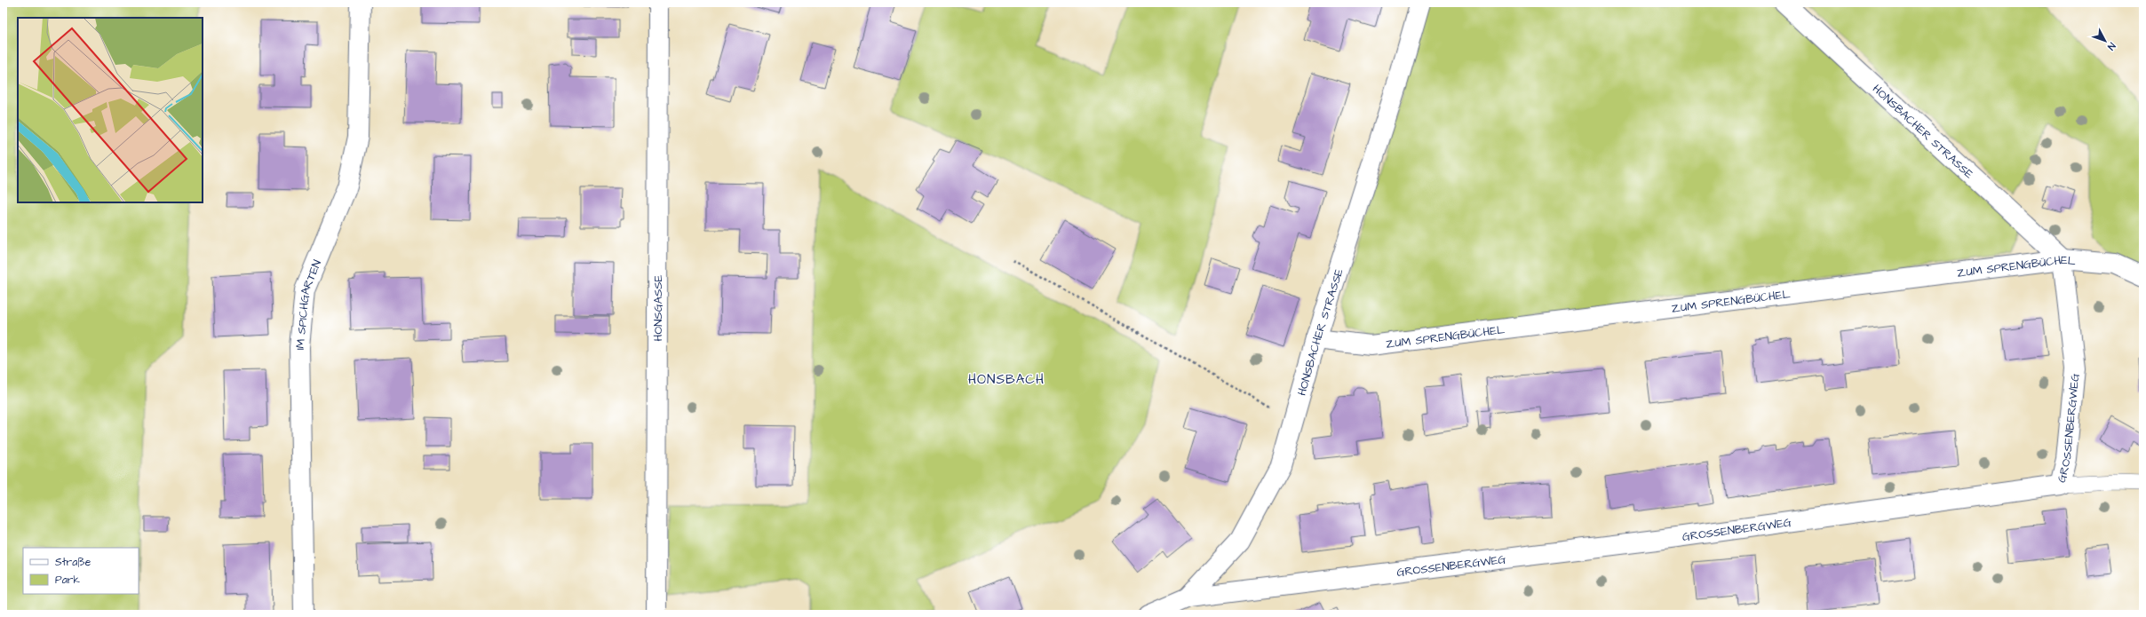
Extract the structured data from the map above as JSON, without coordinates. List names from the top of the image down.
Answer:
{
  "streets": {
    "street": [
      "HONSBACHER STRASSE",
      "ZUM SPRENGBÜCHEL",
      "IM SPICHGARTEN",
      "HONSGASSE",
      "GROSSENBERGWEG"
    ]
  },
  "crossings": [
    ["HONSBACHER STRASSE", "ZUM SPRENGBÜCHEL"],
    ["HONSBACHER STRASSE", "GROSSENBERGWEG"],
    ["ZUM SPRENGBÜCHEL", "GROSSENBERGWEG"]
  ],
  "districts": ["HONSBACH"],
  "legend": ["Straße", "Park"],
  "north": "bottom right"
}
